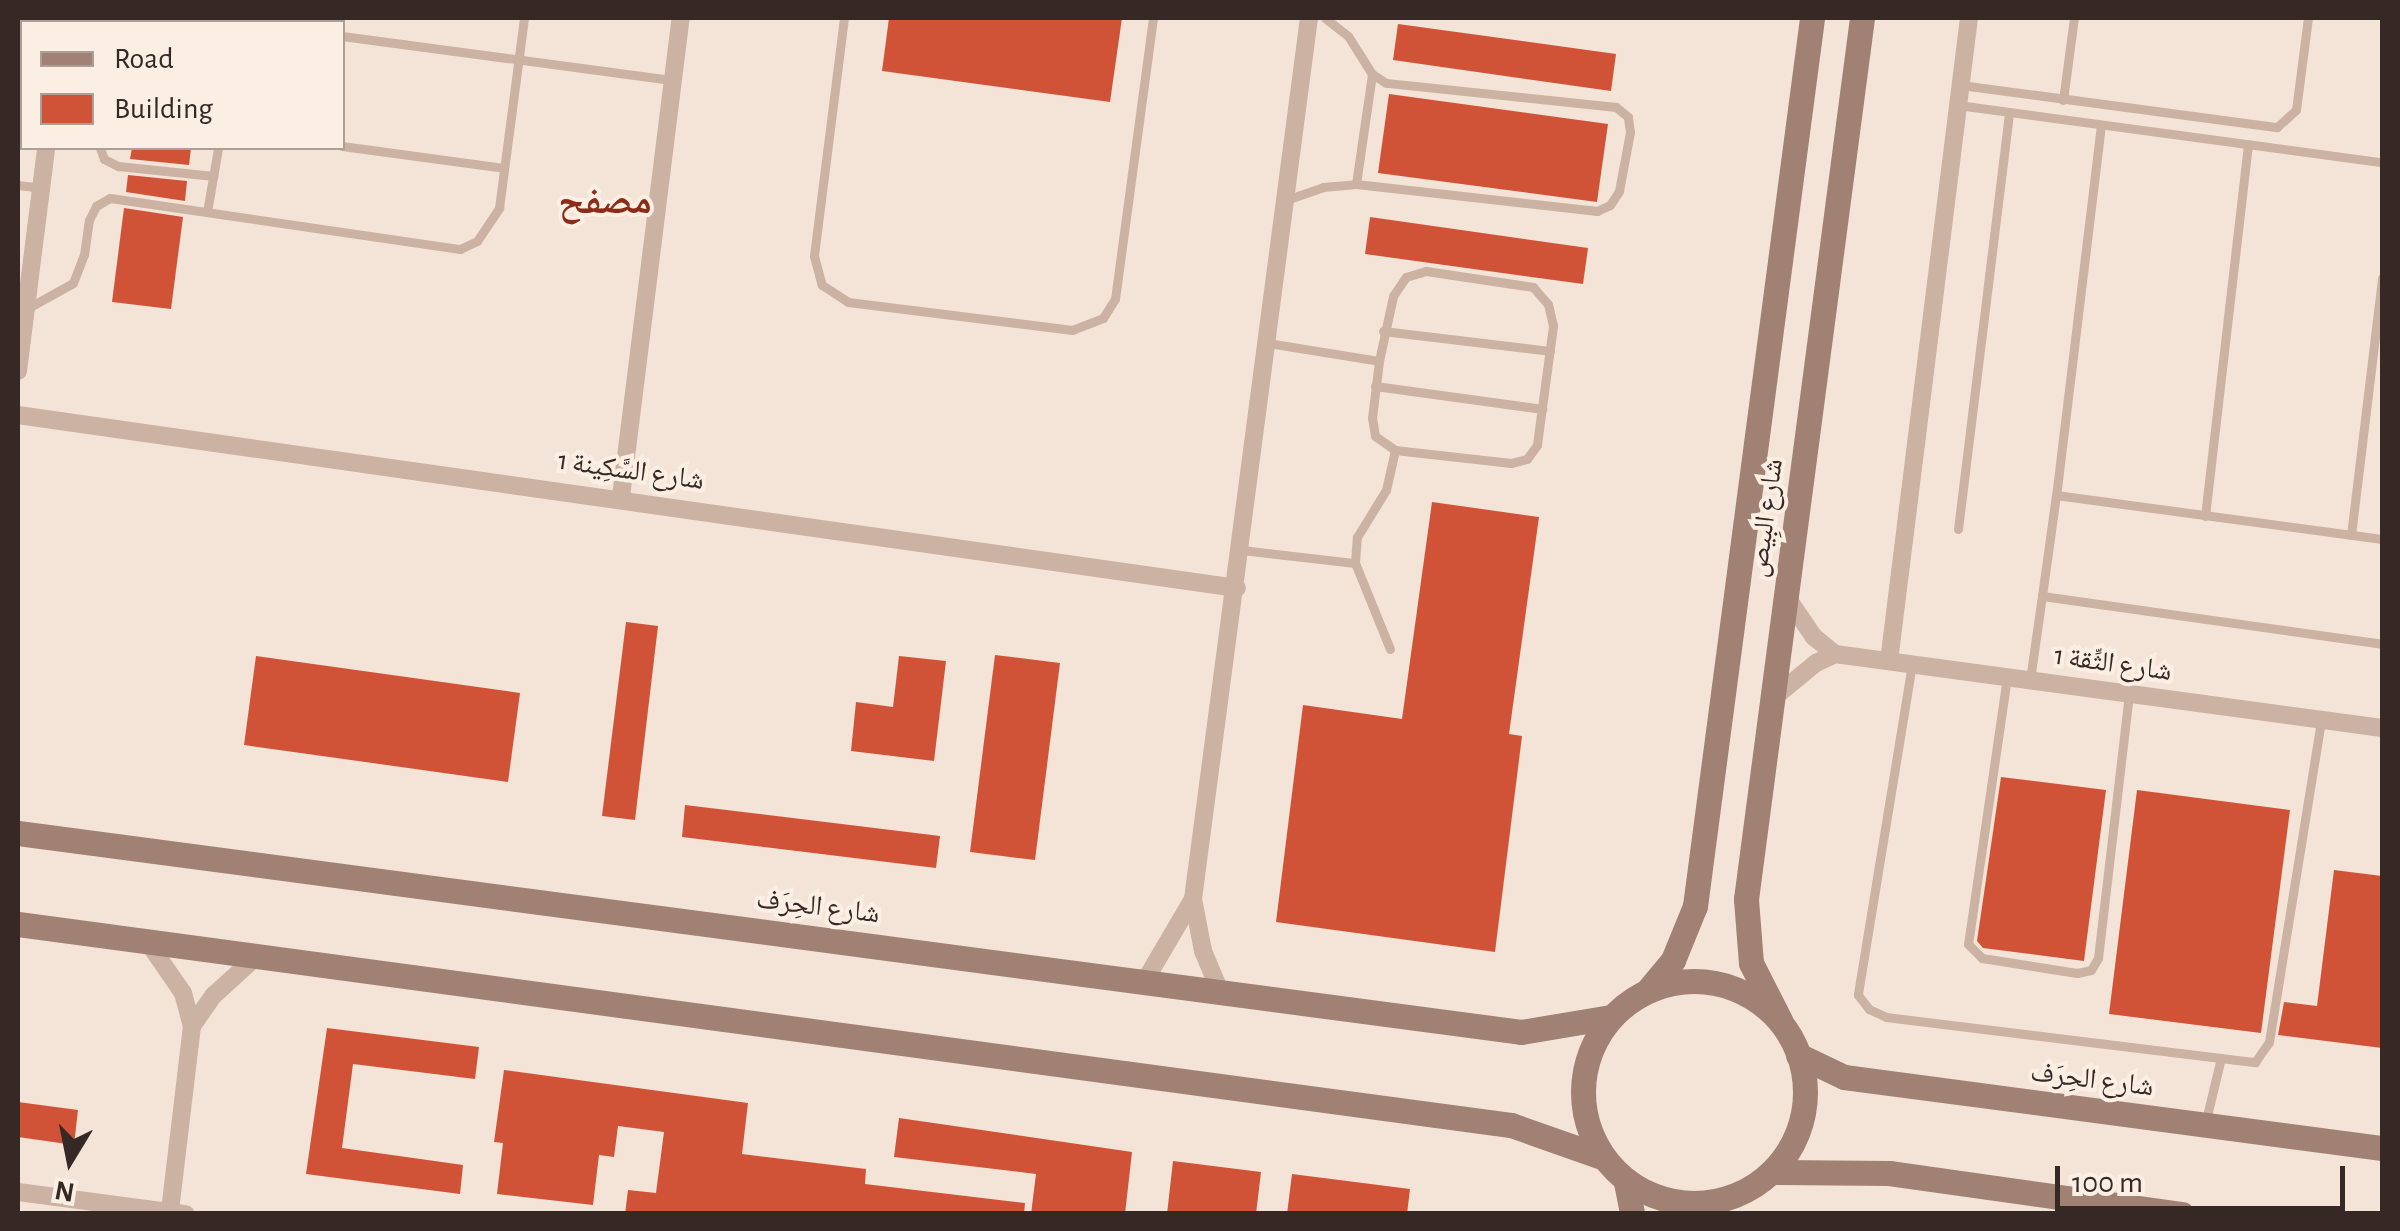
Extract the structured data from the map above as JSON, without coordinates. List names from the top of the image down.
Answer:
{
  "streets": {
    "street": [
      "شارع السَّكِينة 1",
      "شارع البِيص",
      "شارع الثِّقة 1",
      "شارع الحِرَف"
    ]
  },
  "crossings": [
    ["شارع البِيص", "شارع الحِرَف"]
  ],
  "districts": ["مصفح"],
  "legend": ["Road", "Building"],
  "scale_bar": "100 m",
  "north": "bottom"
}
